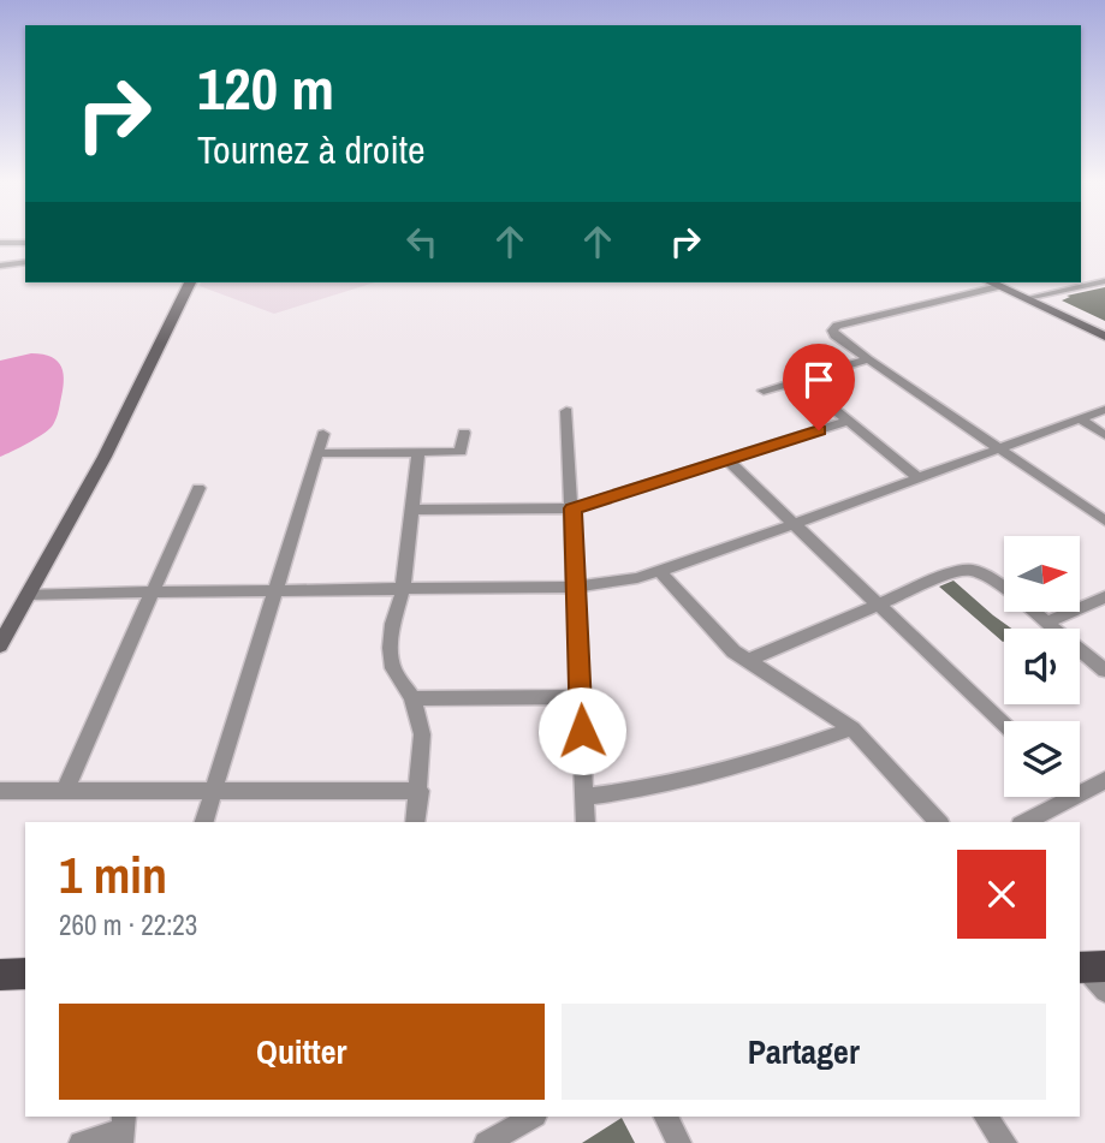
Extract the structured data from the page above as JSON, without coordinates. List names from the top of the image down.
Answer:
{
  "north": "right",
  "page": {
    "turn": ["120 m", "Tournez à droite"],
    "heading": ["1 min", "260 m · 22:23"],
    "buttons": ["Quitter", "Partager"]
  }
}
